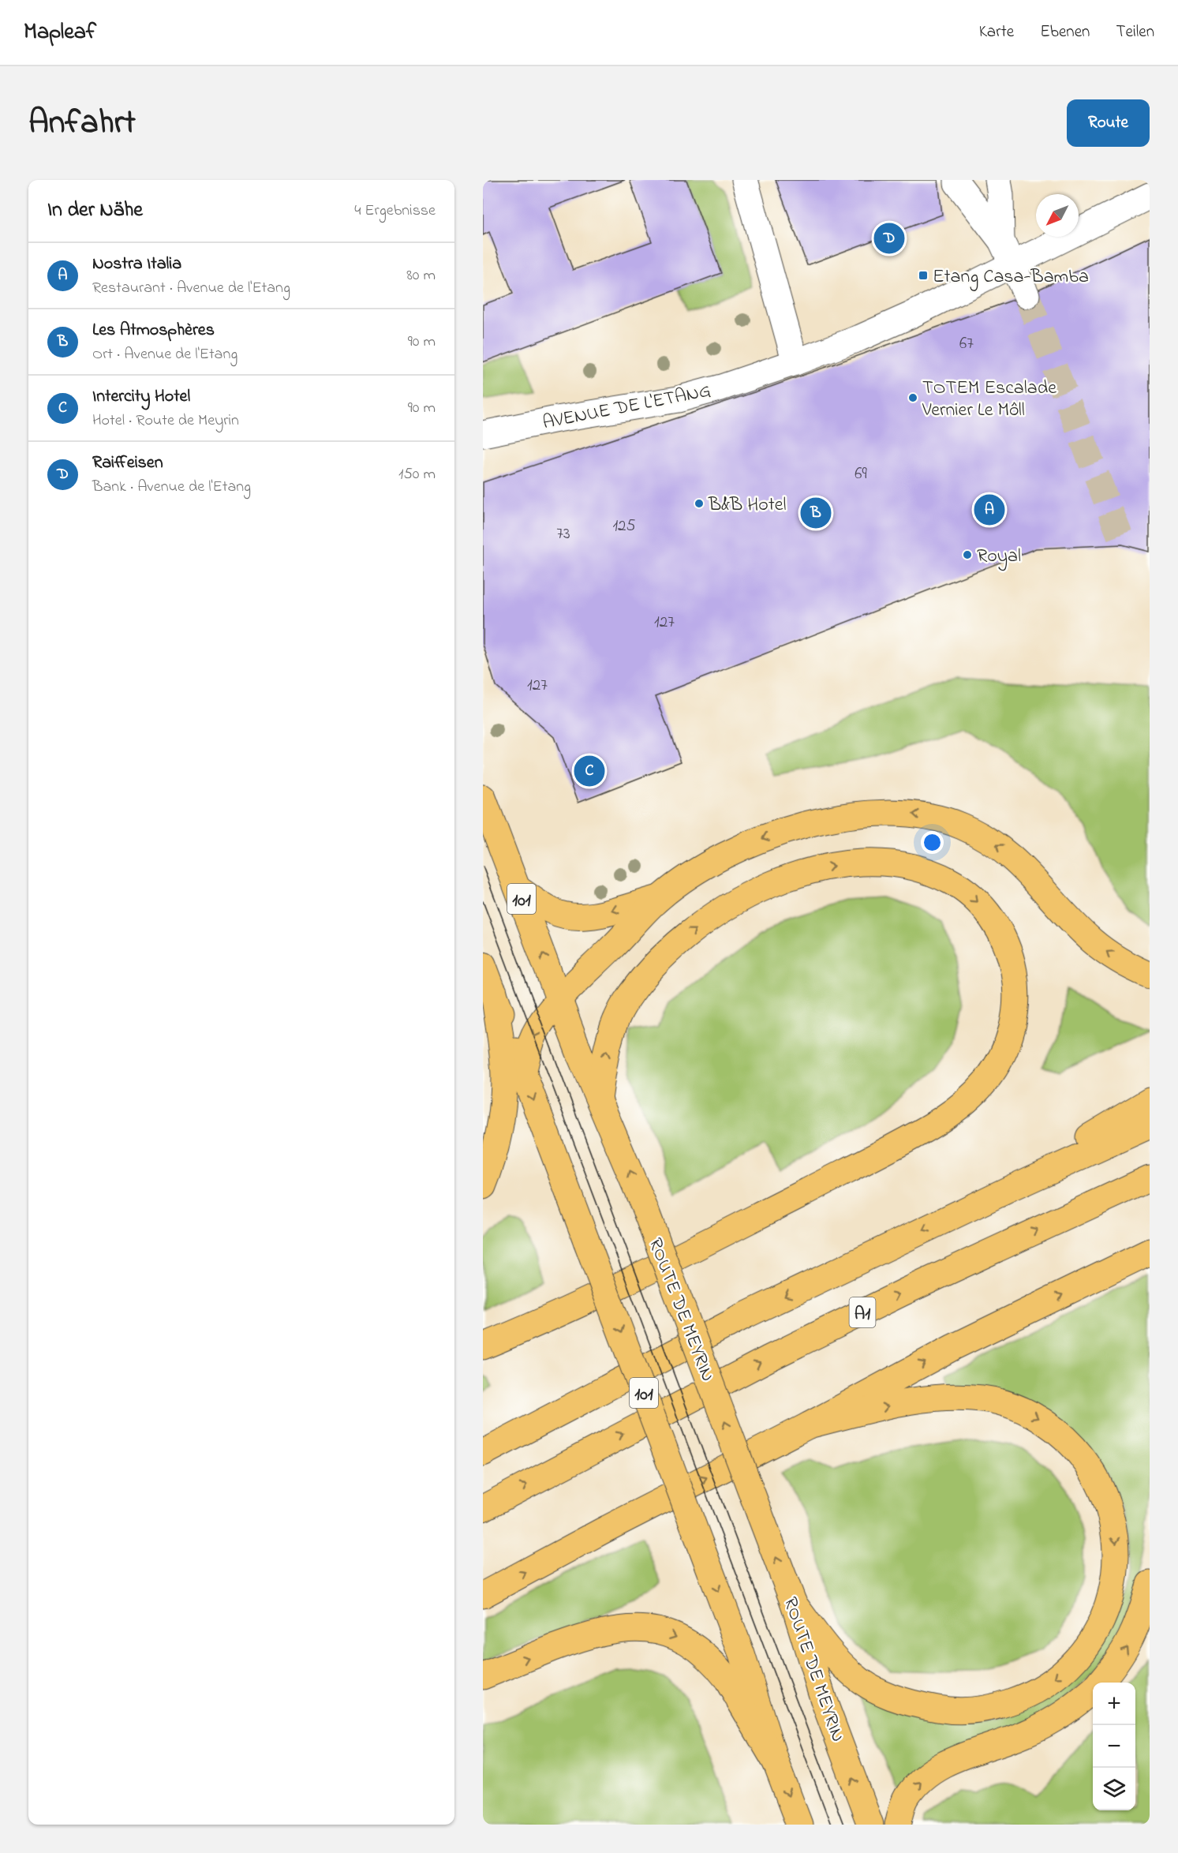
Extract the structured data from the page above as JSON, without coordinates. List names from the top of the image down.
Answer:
{
  "streets": {
    "main road": ["101", "ROUTE DE MEYRIN", "A1"],
    "street": ["AVENUE DE L'ETANG"]
  },
  "places": {
    "transit": ["Etang Casa-Bamba"],
    "other": ["TOTEM Escalade Vernier Le Môll", "B&B Hotel", "Royal"]
  },
  "house_numbers": [
    "67",
    "69",
    "125",
    "73",
    "127",
    "127"
  ],
  "north": "bottom left",
  "page": {
    "header": "Mapleaf",
    "nav": ["Karte", "Ebenen", "Teilen"],
    "title": "Anfahrt",
    "buttons": "Route",
    "heading": ["In der Nähe", "4 Ergebnisse"],
    "pins": [
      "D",
      "A",
      "B",
      "C"
    ],
    "list": [
      {
        "mark": "A",
        "name": "Nostra Italia",
        "note": "Restaurant · Avenue de l'Etang",
        "value": "80 m"
      },
      {
        "mark": "B",
        "name": "Les Atmosphères",
        "note": "Ort · Avenue de l'Etang",
        "value": "90 m"
      },
      {
        "mark": "C",
        "name": "Intercity Hotel",
        "note": "Hotel · Route de Meyrin",
        "value": "90 m"
      },
      {
        "mark": "D",
        "name": "Raiffeisen",
        "note": "Bank · Avenue de l'Etang",
        "value": "150 m"
      }
    ],
    "map_buttons": ["+", "−"]
  }
}
